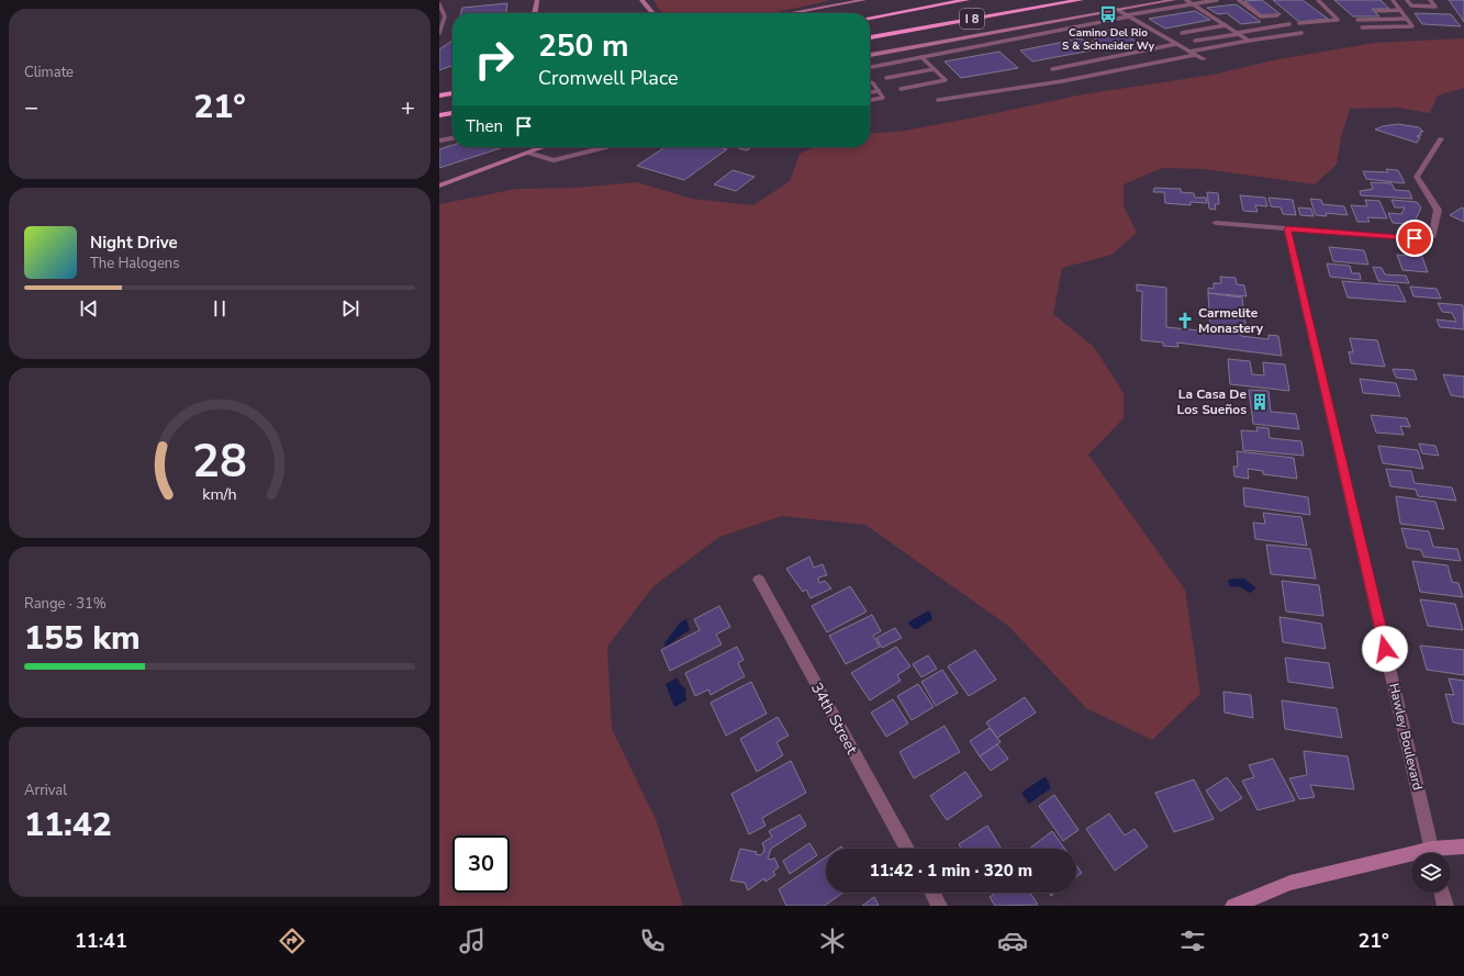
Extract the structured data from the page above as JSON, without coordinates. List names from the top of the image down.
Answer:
{
  "streets": {
    "highway": ["I 8"],
    "street": ["34th Street", "Hawley Boulevard"]
  },
  "places": {
    "bus stop": ["Camino Del Rio S & Schneider Wy"],
    "church": ["Carmelite Monastery"],
    "building": ["La Casa De Los Sueños"]
  },
  "page": {
    "tile": [
      "Climate",
      ["Range · 31%", "155 km"],
      ["Arrival", "11:42"]
    ],
    "turn": ["250 m", "Cromwell Place"],
    "heat": ["−", "21°", "+"],
    "then": "Then",
    "song": ["Night Drive", "The Halogens"],
    "limit": "30",
    "trip": "11:42 · 1 min · 320 m",
    "tabs": ["11:41", "21°"],
    "gauge": ["28", "km/h"]
  }
}
